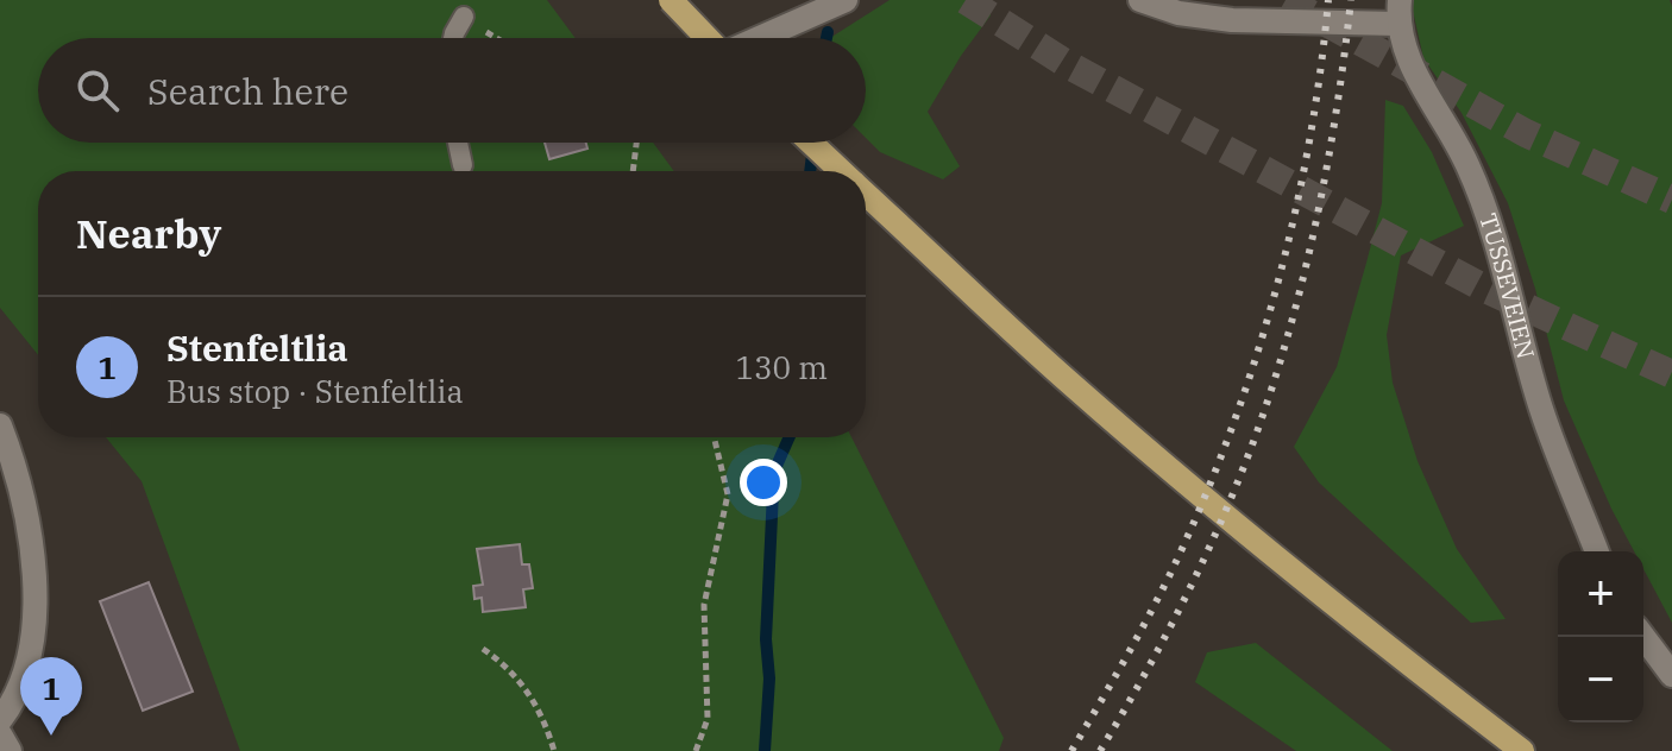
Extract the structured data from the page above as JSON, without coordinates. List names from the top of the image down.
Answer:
{
  "streets": {
    "street": ["TUSSEVEIEN"]
  },
  "page": {
    "search": "Search here",
    "heading": "Nearby",
    "list": [
      {
        "mark": "1",
        "name": "Stenfeltlia",
        "note": "Bus stop · Stenfeltlia",
        "value": "130 m"
      }
    ],
    "map_buttons": ["+", "−"],
    "pins": "1"
  }
}
